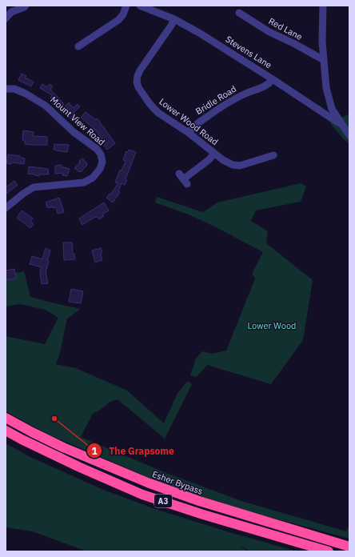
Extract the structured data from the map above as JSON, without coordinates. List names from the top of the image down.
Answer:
{
  "streets": {
    "highway": ["Esher Bypass", "A3"],
    "street": [
      "Red Lane",
      "Stevens Lane",
      "Bridle Road",
      "Mount View Road",
      "Lower Wood Road"
    ]
  },
  "crossings": [
    ["Stevens Lane", "Bridle Road"],
    ["Stevens Lane", "Lower Wood Road"],
    ["Bridle Road", "Lower Wood Road"]
  ],
  "parks": ["Lower Wood"],
  "places": ["The Grapsome"]
}
